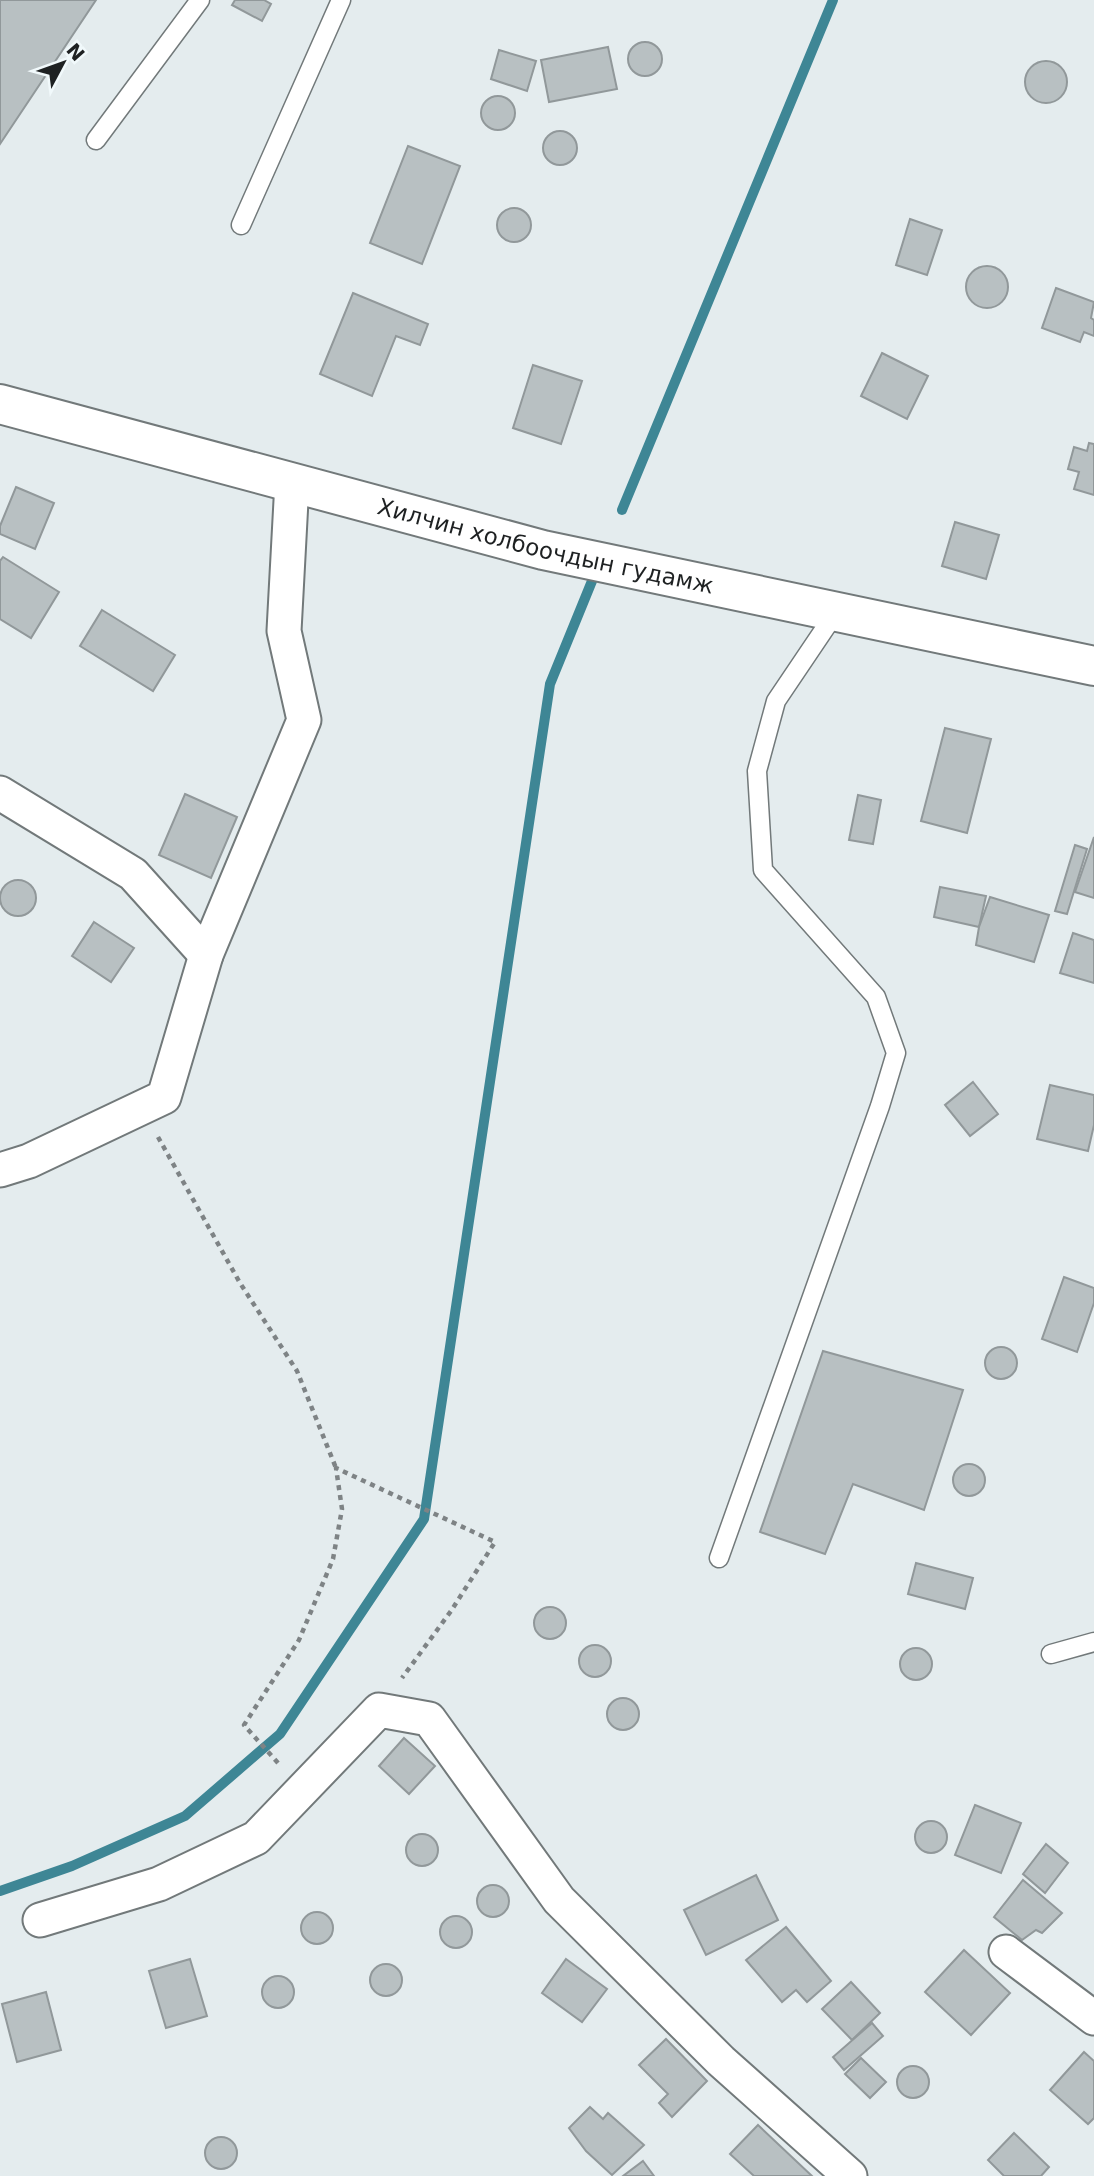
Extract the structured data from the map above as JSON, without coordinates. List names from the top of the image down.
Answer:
{
  "streets": {
    "main road": ["Хилчин холбоочдын гудамж"]
  },
  "north": "top right"
}
